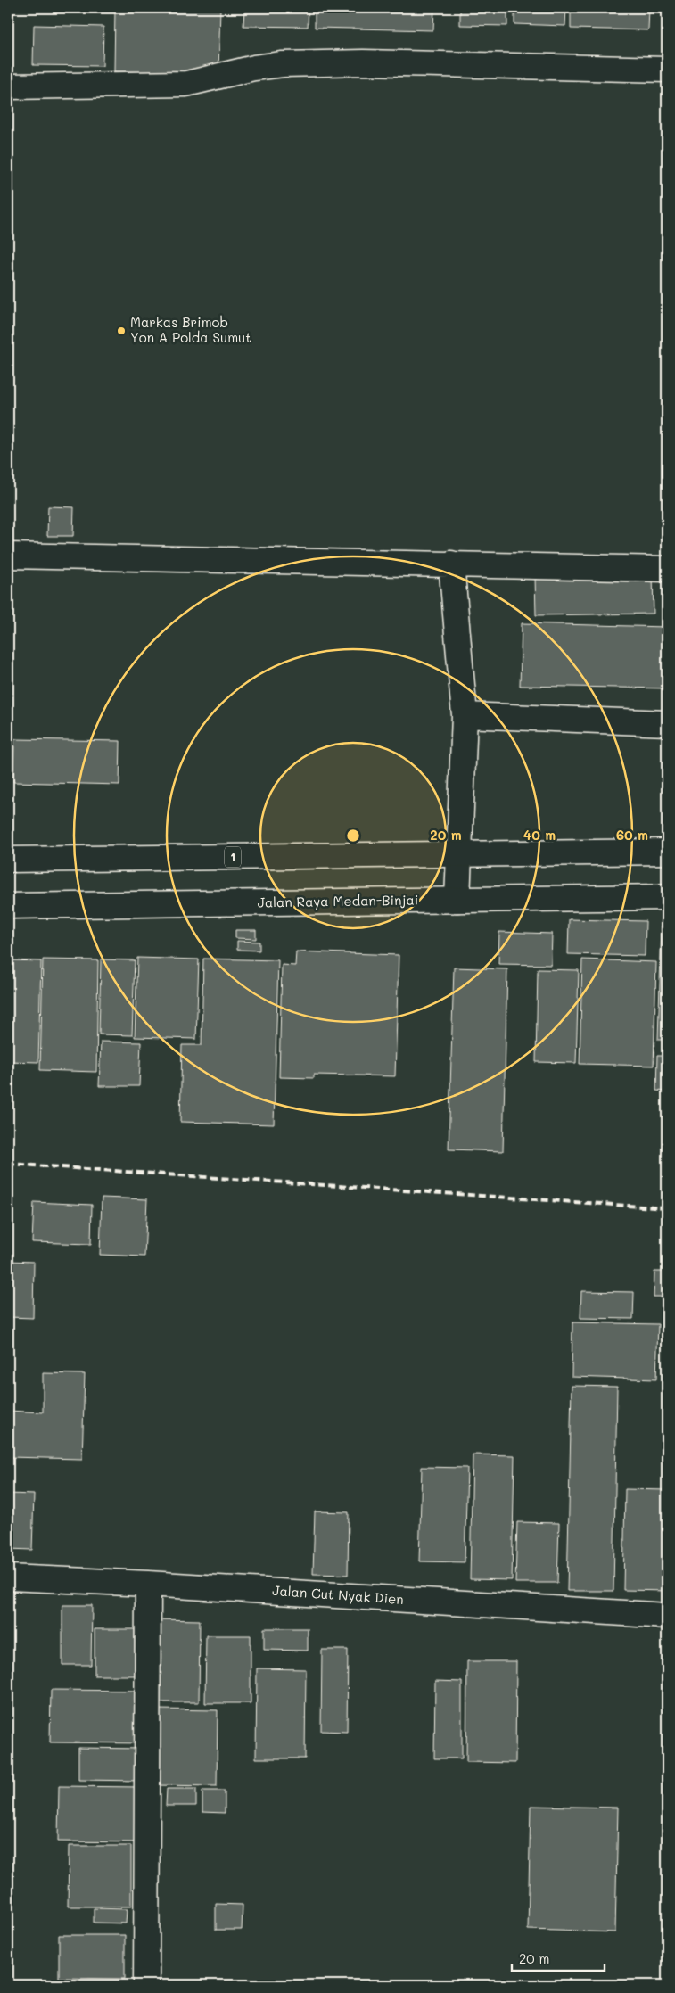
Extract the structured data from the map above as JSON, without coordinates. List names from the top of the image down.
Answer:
{
  "streets": {
    "street": ["1", "Jalan Raya Medan-Binjai", "Jalan Cut Nyak Dien"]
  },
  "places": ["Markas Brimob Yon A Polda Sumut"],
  "scale_bar": "20 m",
  "rings": ["20 m", "40 m", "60 m"]
}
